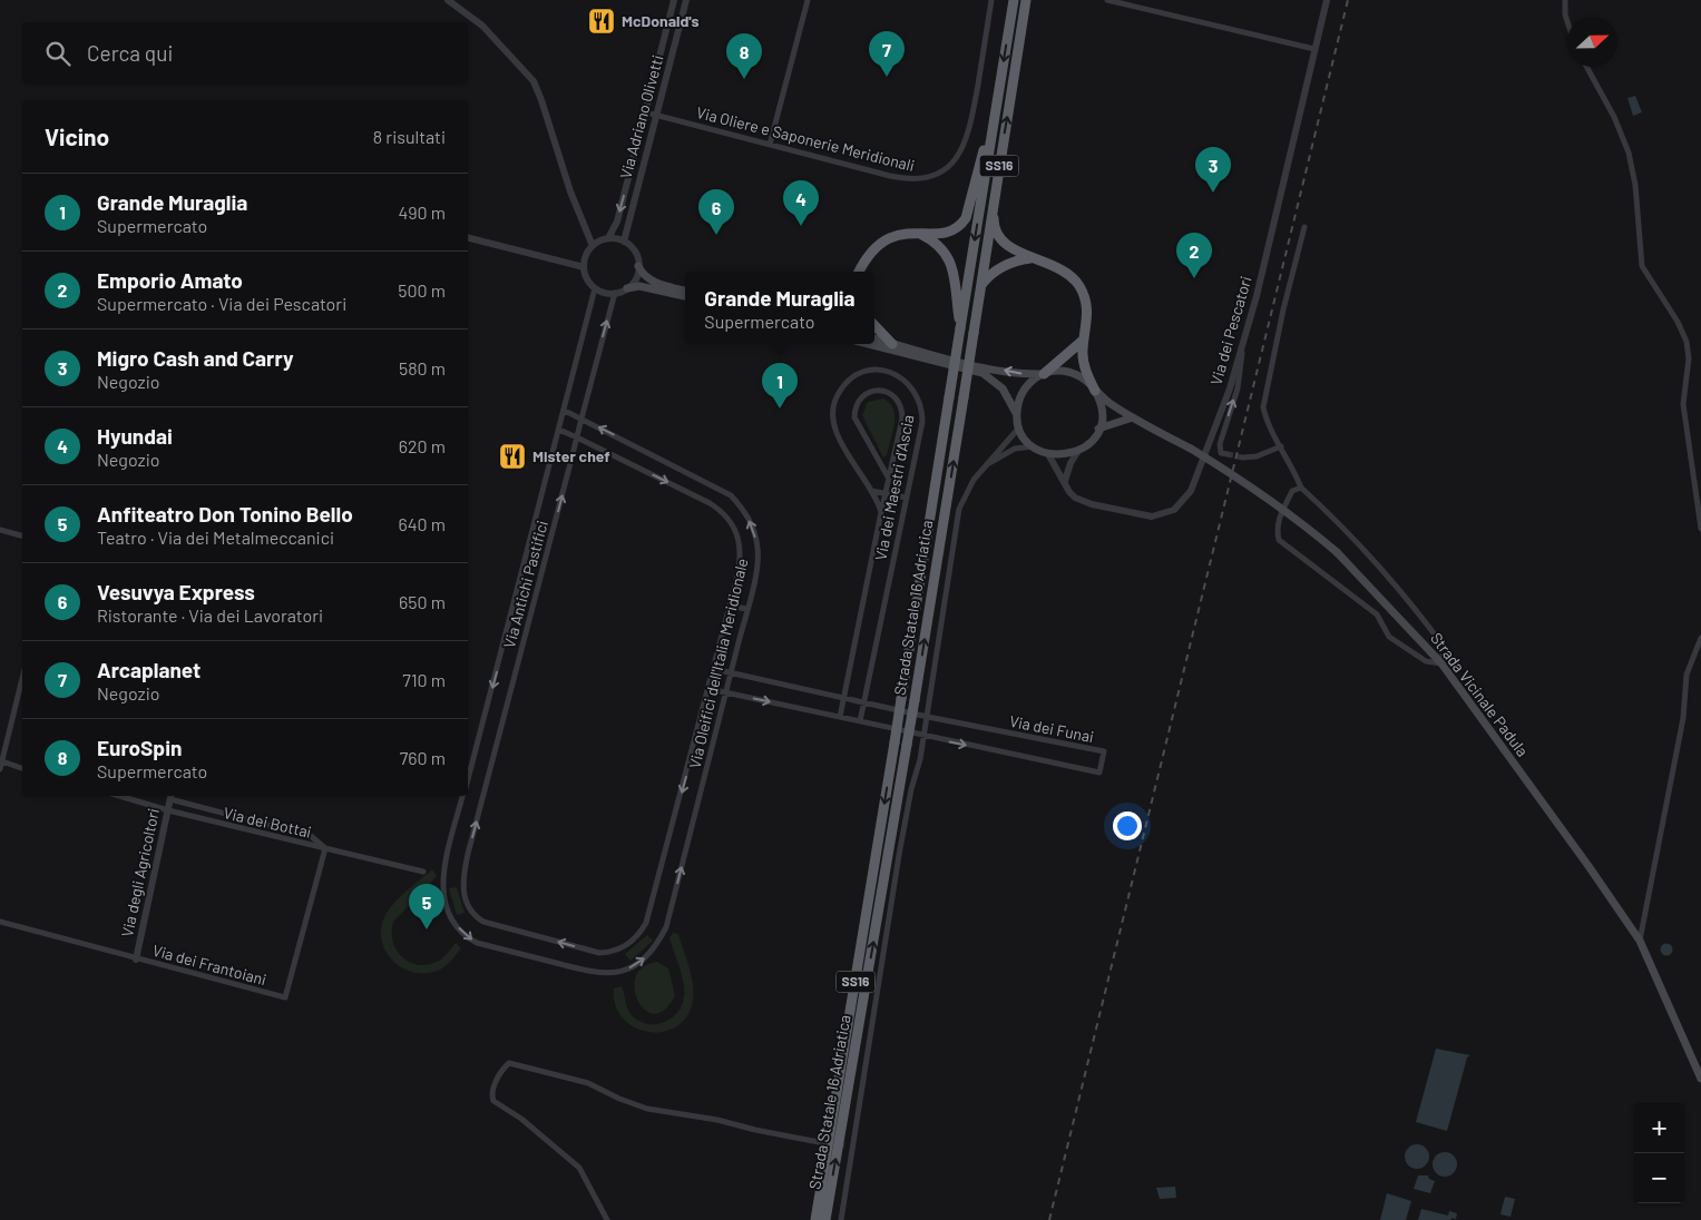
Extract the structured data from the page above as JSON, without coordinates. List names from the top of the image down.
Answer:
{
  "streets": {
    "highway": ["SS16", "Strada Statale 16 Adriatica"],
    "main road": ["Strada Vicinale Padula"],
    "street": [
      "Via Adriano Olivetti",
      "Via Oliere e Saponerie Meridionali",
      "Via dei Pescatori",
      "Via dei Maestri d’Ascia",
      "Via Antichi Pastifici",
      "Via Oleifici dell'Italia Meridionale",
      "Via dei Funai",
      "Via dei Bottai",
      "Via degli Agricoltori",
      "Via dei Frantoiani"
    ]
  },
  "crossings": [
    ["Via Adriano Olivetti", "Via Oliere e Saponerie Meridionali"],
    ["Via Adriano Olivetti", "Via Antichi Pastifici"],
    ["Via dei Pescatori", "Strada Vicinale Padula"],
    ["Via dei Maestri d’Ascia", "Via dei Funai"],
    ["Via Antichi Pastifici", "Via Oleifici dell'Italia Meridionale"],
    ["Via Oleifici dell'Italia Meridionale", "Via dei Funai"],
    ["Via dei Bottai", "Via degli Agricoltori"],
    ["Via dei Bottai", "Via dei Frantoiani"],
    ["Via degli Agricoltori", "Via dei Frantoiani"]
  ],
  "places": {
    "restaurant": ["McDonald's", "Mister chef"]
  },
  "north": "right",
  "page": {
    "search": "Cerca qui",
    "pins": [
      "7",
      "8",
      "3",
      "4",
      "6",
      "2",
      "1",
      "5"
    ],
    "heading": ["Vicino", "8 risultati"],
    "list": [
      {
        "mark": "1",
        "name": "Grande Muraglia",
        "note": "Supermercato",
        "value": "490 m"
      },
      {
        "mark": "2",
        "name": "Emporio Amato",
        "note": "Supermercato · Via dei Pescatori",
        "value": "500 m"
      },
      {
        "mark": "3",
        "name": "Migro Cash and Carry",
        "note": "Negozio",
        "value": "580 m"
      },
      {
        "mark": "4",
        "name": "Hyundai",
        "note": "Negozio",
        "value": "620 m"
      },
      {
        "mark": "5",
        "name": "Anfiteatro Don Tonino Bello",
        "note": "Teatro · Via dei Metalmeccanici",
        "value": "640 m"
      },
      {
        "mark": "6",
        "name": "Vesuvya Express",
        "note": "Ristorante · Via dei Lavoratori",
        "value": "650 m"
      },
      {
        "mark": "7",
        "name": "Arcaplanet",
        "note": "Negozio",
        "value": "710 m"
      },
      {
        "mark": "8",
        "name": "EuroSpin",
        "note": "Supermercato",
        "value": "760 m"
      }
    ],
    "popup": ["Grande Muraglia", "Supermercato"],
    "map_buttons": ["+", "−"]
  }
}
